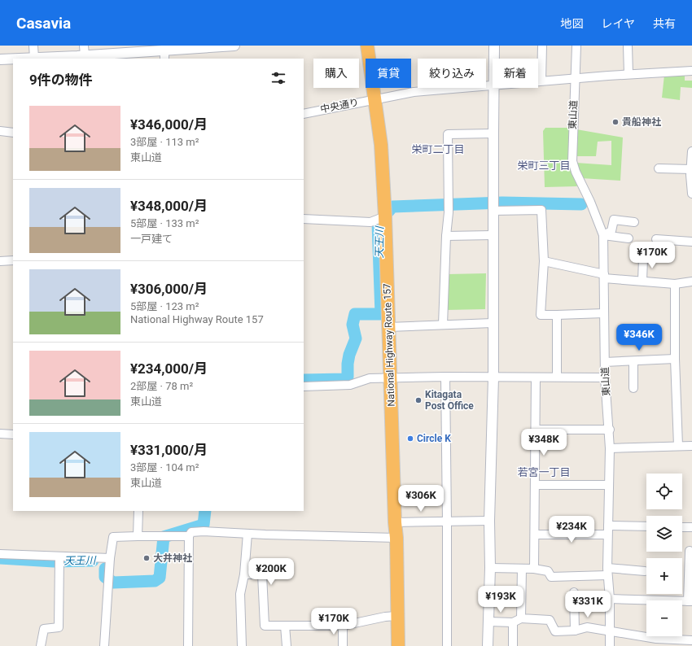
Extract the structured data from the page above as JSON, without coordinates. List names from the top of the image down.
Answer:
{
  "streets": {
    "highway": ["National Highway Route 157"],
    "street": ["中央通り", "東山道"]
  },
  "crossings": [
    ["中央通り", "東山道"],
    ["中央通り", "National Highway Route 157"]
  ],
  "districts": ["栄町二丁目", "栄町三丁目", "若宮一丁目"],
  "water": ["天王川"],
  "places": [
    "貴船神社",
    "Kitagata Post Office",
    "Circle K",
    "大井神社"
  ],
  "page": {
    "header": "Casavia",
    "nav": ["地図", "レイヤ", "共有"],
    "chip": [
      "購入",
      "賃貸",
      "絞り込み",
      "新着"
    ],
    "heading": "9件の物件",
    "list": [
      {
        "name": "¥346,000/月",
        "note": "3部屋 · 113 m² · 東山道"
      },
      {
        "name": "¥348,000/月",
        "note": "5部屋 · 133 m² · 一戸建て"
      },
      {
        "name": "¥306,000/月",
        "note": "5部屋 · 123 m² · National Highway Route 157"
      },
      {
        "name": "¥234,000/月",
        "note": "2部屋 · 78 m² · 東山道"
      },
      {
        "name": "¥331,000/月",
        "note": "3部屋 · 104 m² · 東山道"
      }
    ],
    "price": [
      "¥170K",
      "¥346K",
      "¥348K",
      "¥306K",
      "¥234K",
      "¥200K",
      "¥193K",
      "¥331K",
      "¥170K"
    ],
    "map_buttons": ["+", "−"]
  }
}
